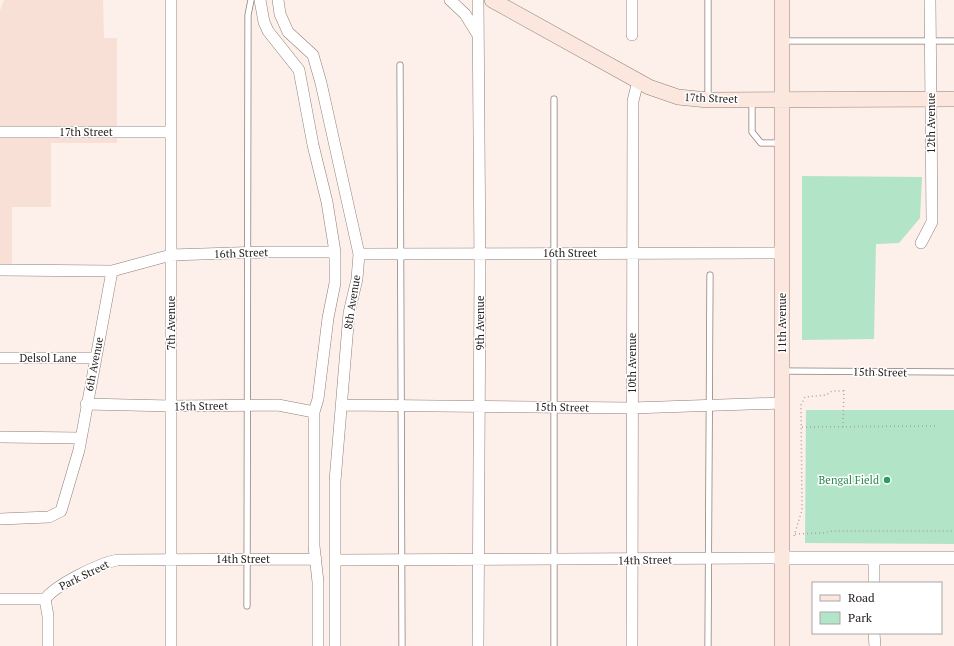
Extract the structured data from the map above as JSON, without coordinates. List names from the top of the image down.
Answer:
{
  "streets": {
    "main road": ["17th Street", "11th Avenue"],
    "street": [
      "12th Avenue",
      "16th Street",
      "8th Avenue",
      "7th Avenue",
      "9th Avenue",
      "Delsol Lane",
      "10th Avenue",
      "6th Avenue",
      "15th Street",
      "14th Street",
      "Park Street"
    ]
  },
  "crossings": [
    ["17th Street", "12th Avenue"],
    ["17th Street", "7th Avenue"],
    ["17th Street", "11th Avenue"],
    ["17th Street", "10th Avenue"],
    ["16th Street", "8th Avenue"],
    ["16th Street", "7th Avenue"],
    ["16th Street", "9th Avenue"],
    ["16th Street", "11th Avenue"],
    ["16th Street", "10th Avenue"],
    ["8th Avenue", "15th Street"],
    ["8th Avenue", "14th Street"],
    ["7th Avenue", "15th Street"],
    ["7th Avenue", "14th Street"],
    ["7th Avenue", "Park Street"],
    ["9th Avenue", "15th Street"],
    ["9th Avenue", "14th Street"],
    ["11th Avenue", "15th Street"],
    ["11th Avenue", "14th Street"],
    ["Delsol Lane", "6th Avenue"],
    ["10th Avenue", "15th Street"],
    ["10th Avenue", "14th Street"],
    ["6th Avenue", "15th Street"],
    ["14th Street", "Park Street"]
  ],
  "places": ["Bengal Field"],
  "legend": ["Road", "Park"]
}
